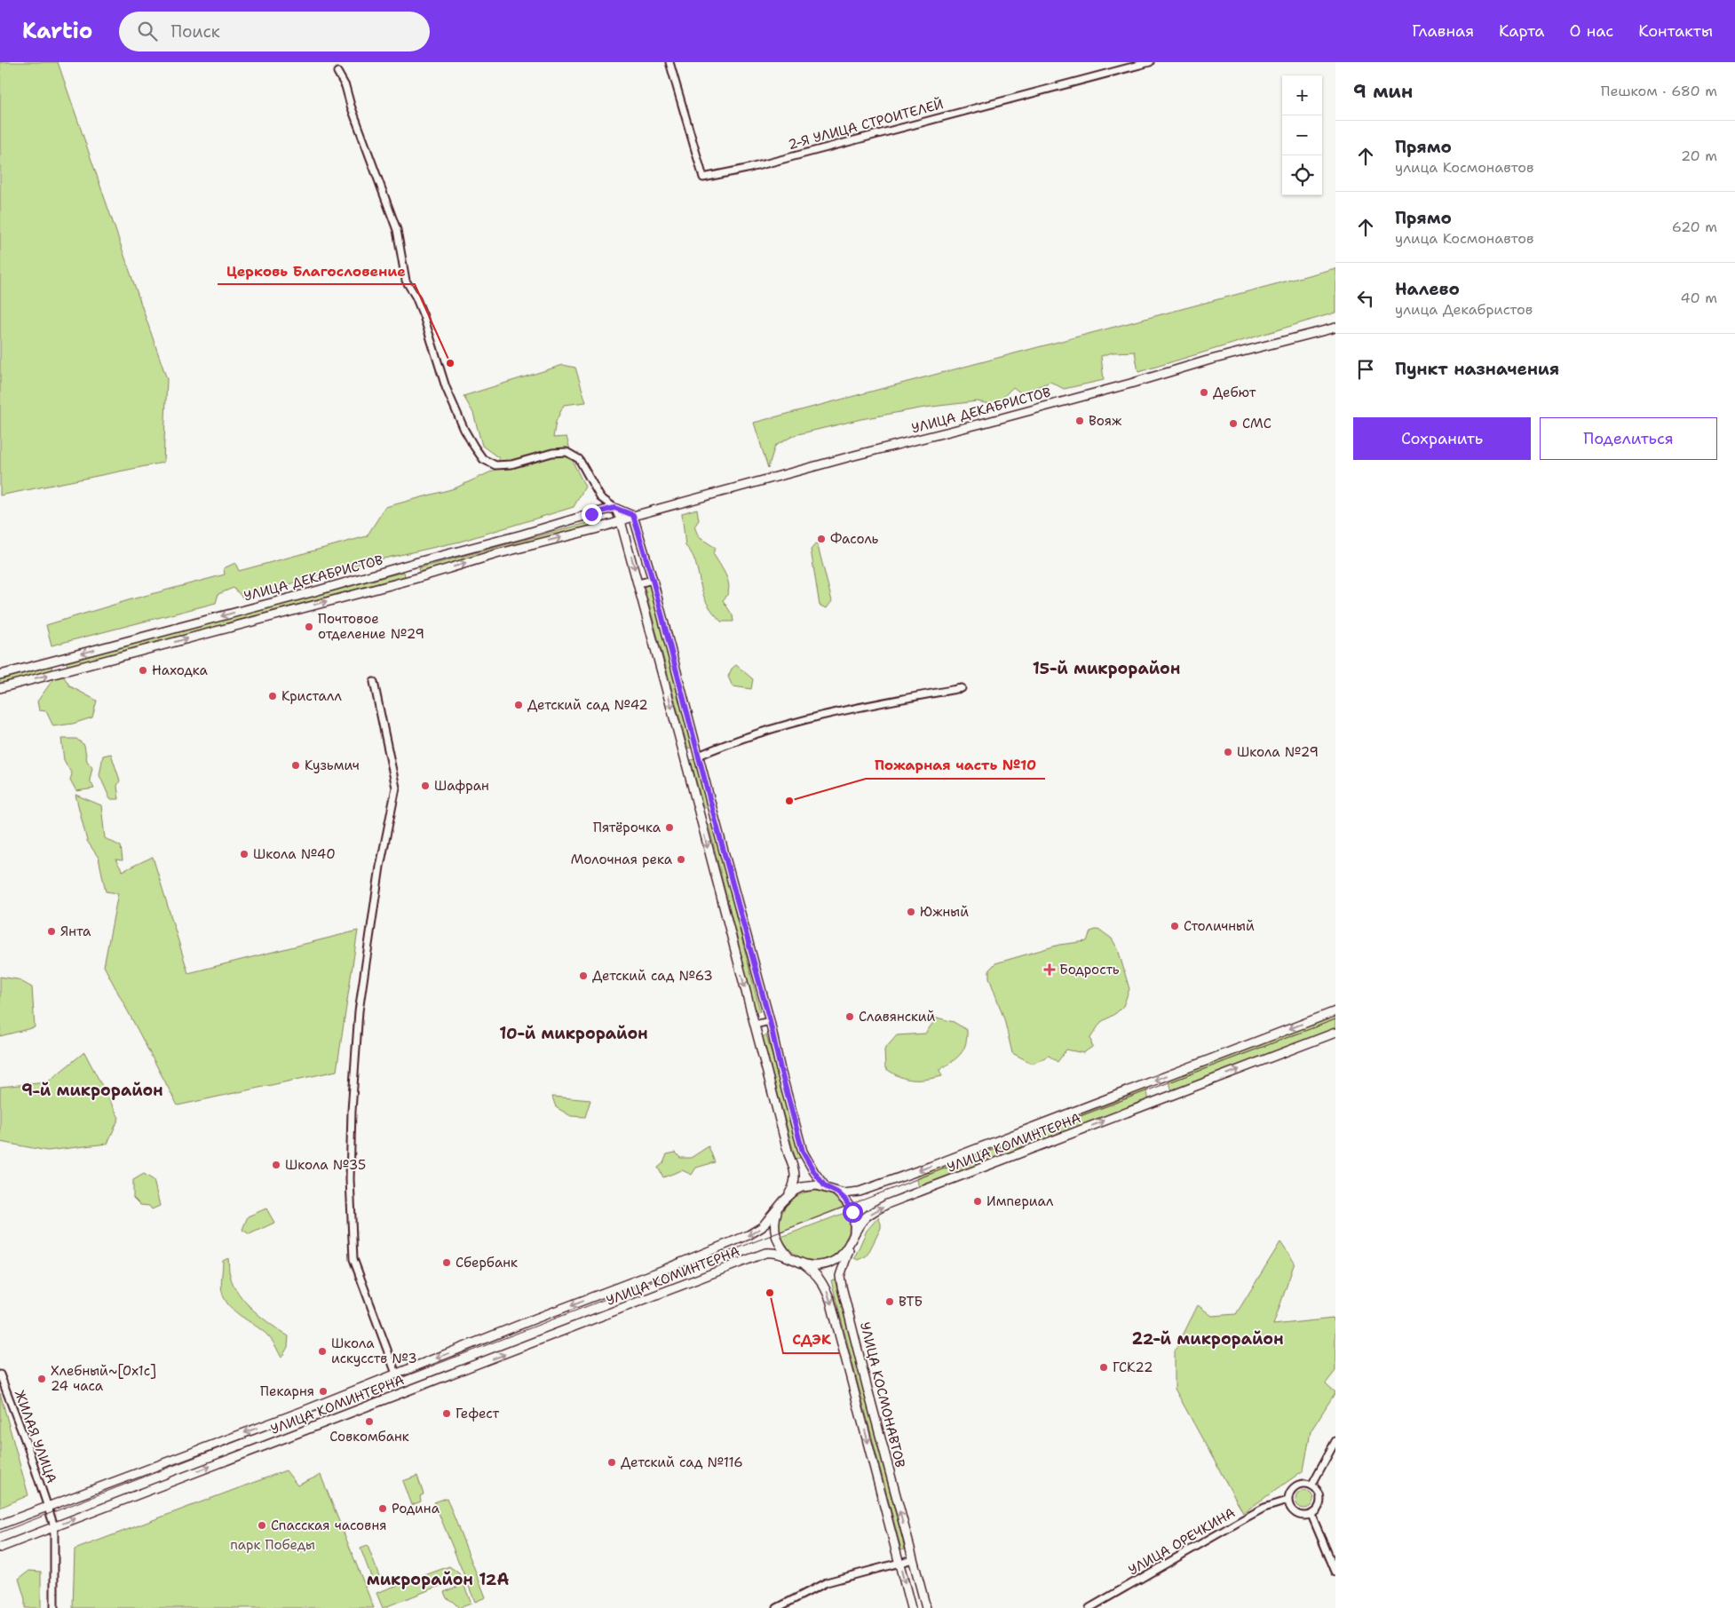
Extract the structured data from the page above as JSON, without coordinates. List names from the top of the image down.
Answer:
{
  "streets": {
    "street": [
      "2-Я УЛИЦА СТРОИТЕЛЕЙ",
      "УЛИЦА ДЕКАБРИСТОВ",
      "УЛИЦА КОМИНТЕРНА",
      "УЛИЦА КОСМОНАВТОВ",
      "ЖИЛАЯ УЛИЦА",
      "УЛИЦА ОРЕЧКИНА"
    ]
  },
  "crossings": [
    ["УЛИЦА КОМИНТЕРНА", "УЛИЦА КОСМОНАВТОВ"],
    ["УЛИЦА КОМИНТЕРНА", "ЖИЛАЯ УЛИЦА"]
  ],
  "districts": [
    "15-й микрорайон",
    "10-й микрорайон",
    "9-й микрорайон",
    "22-й микрорайон",
    "микрорайон 12А"
  ],
  "parks": ["парк Победы"],
  "places": {
    "other": [
      "Церковь Благословение",
      "Дебют",
      "Вояж",
      "СМС",
      "Фасоль",
      "Почтовое отделение №29",
      "Находка",
      "Кристалл",
      "Детский сад №42",
      "Школа №29",
      "Кузьмич",
      "Шафран",
      "Пожарная часть №10",
      "Пятёрочка",
      "Школа №40",
      "Молочная река",
      "Южный",
      "Столичный",
      "Янта",
      "Детский сад №63",
      "Славянский",
      "Школа №35",
      "Империал",
      "Сбербанк",
      "СДЭК",
      "ВТБ",
      "Школа искусств №3",
      "ГСК22",
      "Хлебный~[0x1c] 24 часа",
      "Пекарня",
      "Гефест",
      "Совкомбанк",
      "Детский сад №116",
      "Родина",
      "Спасская часовня"
    ],
    "health": ["Бодрость"]
  },
  "page": {
    "header": "Kartio",
    "search": "Поиск",
    "nav": [
      "Главная",
      "Карта",
      "О нас",
      "Контакты"
    ],
    "heading": ["9 мин", "Пешком · 680 m"],
    "map_buttons": ["+", "−"],
    "list": [
      ["Прямо", "улица Космонавтов", "20 m"],
      ["Прямо", "улица Космонавтов", "620 m"],
      ["Налево", "улица Декабристов", "40 m"],
      "Пункт назначения"
    ],
    "buttons": ["Сохранить", "Поделиться"]
  }
}
